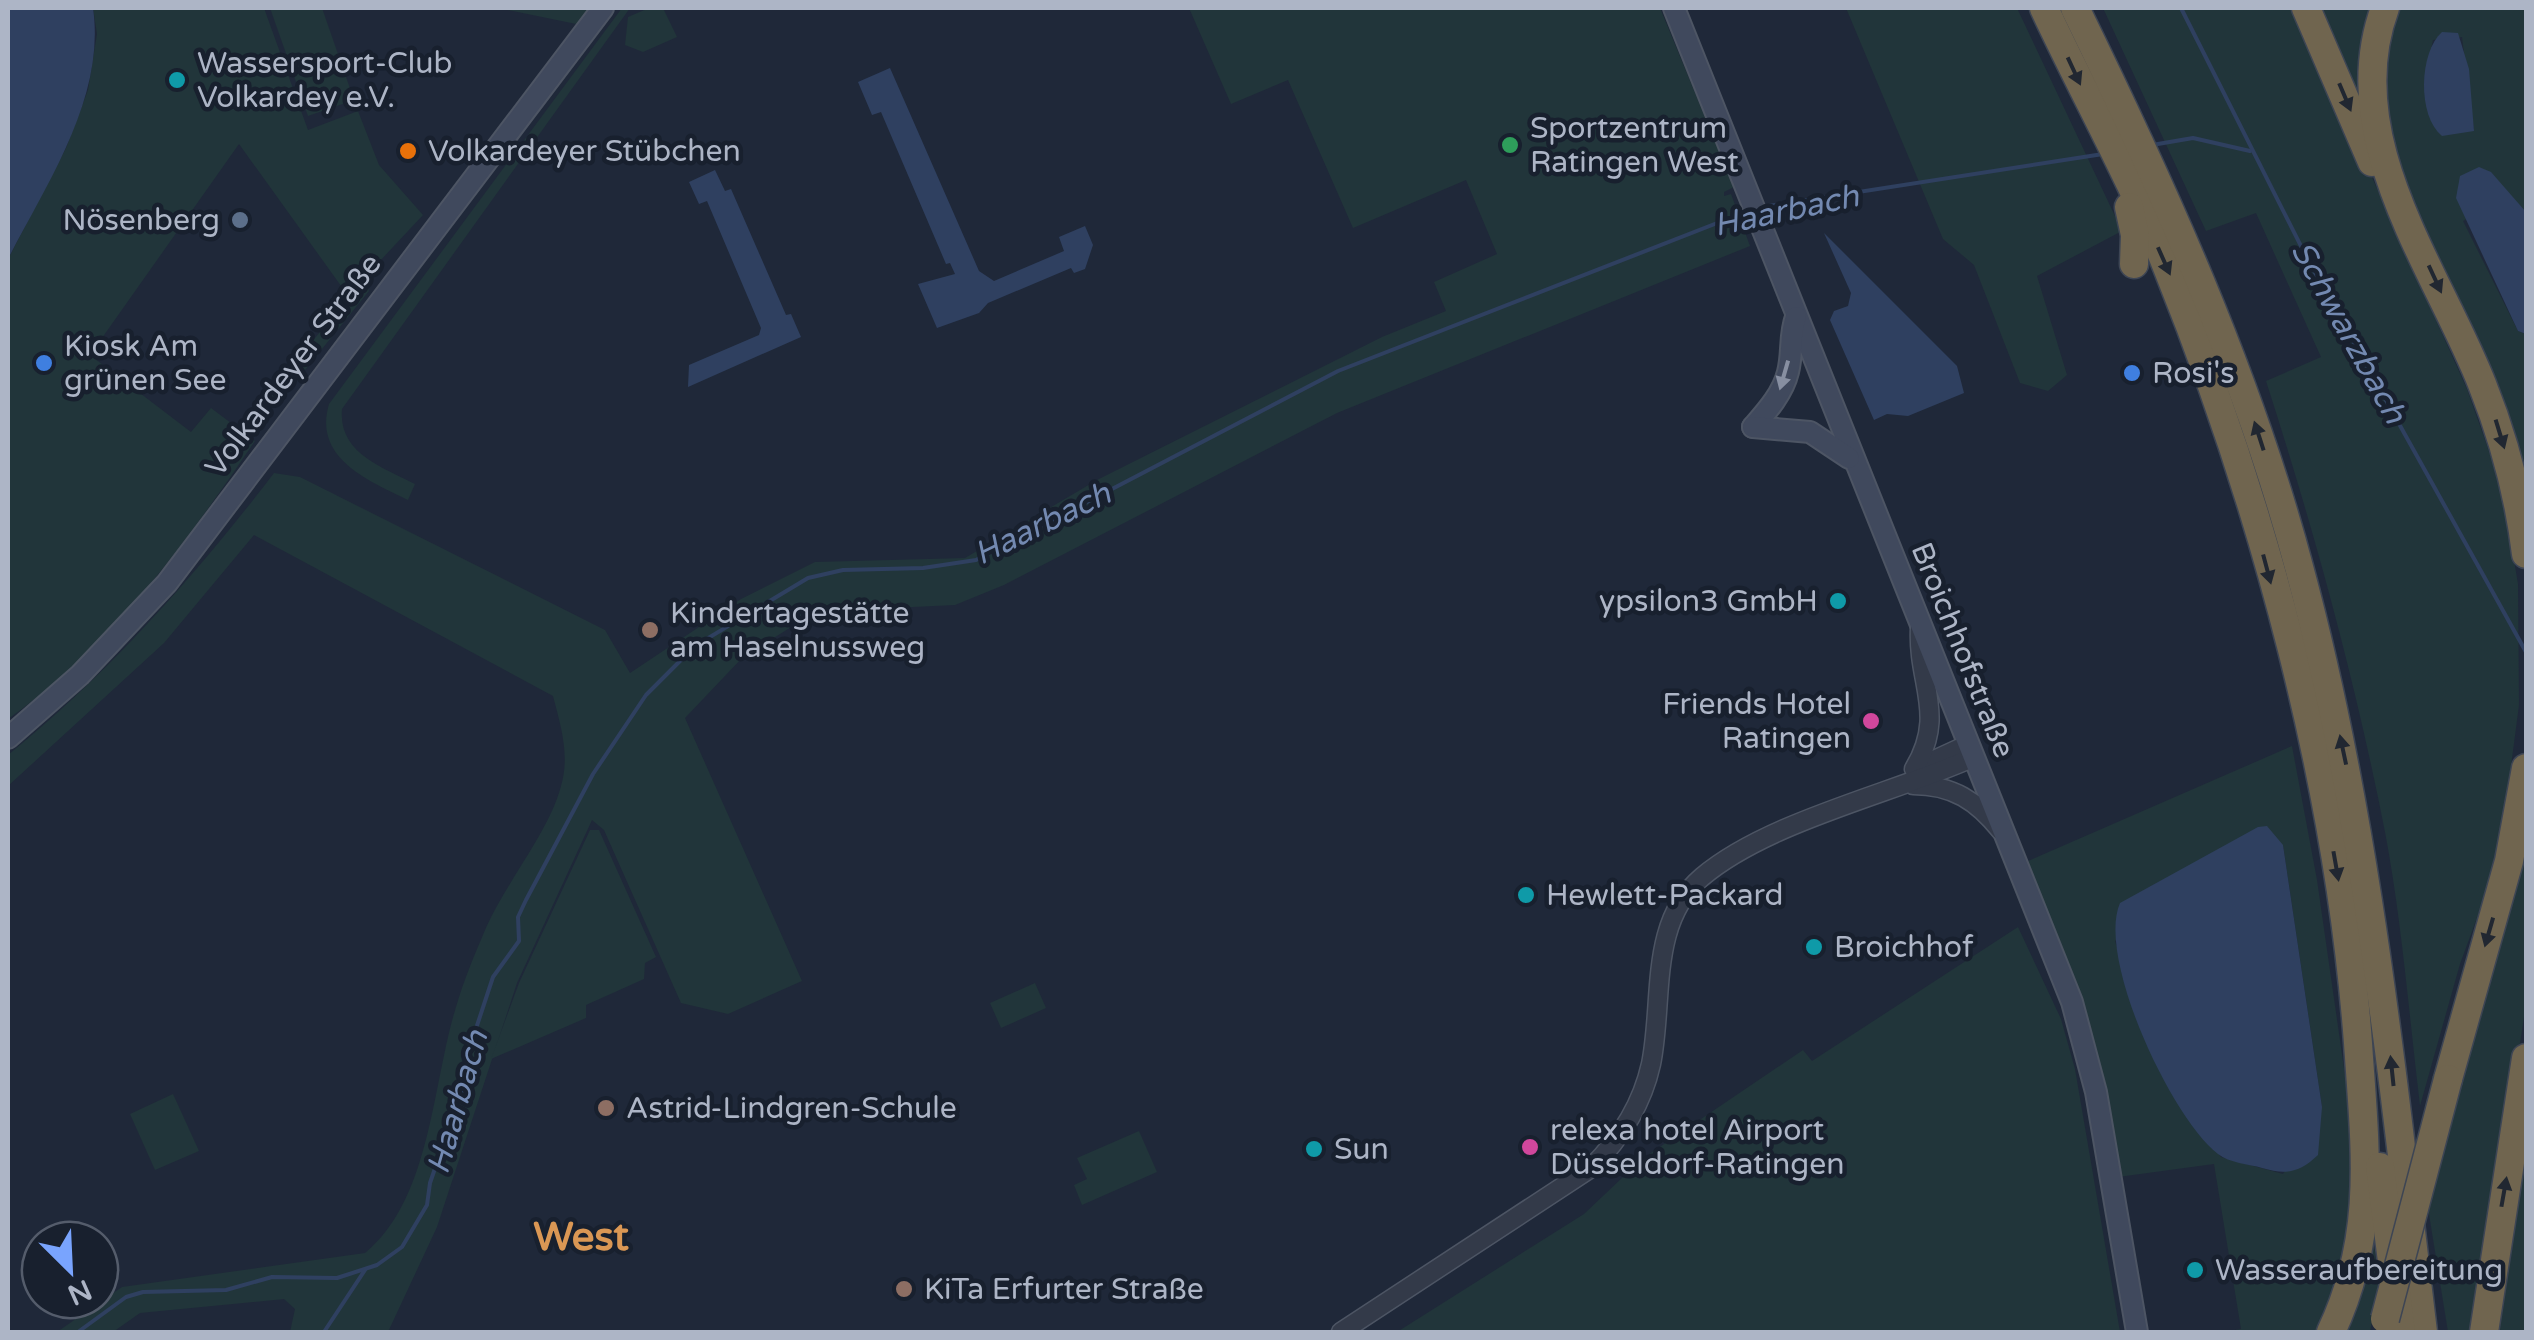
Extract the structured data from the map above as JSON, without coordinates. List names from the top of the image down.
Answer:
{
  "streets": {
    "main road": ["Volkardeyer Straße", "Broichhofstraße"]
  },
  "districts": ["West"],
  "water": ["Haarbach", "Schwarzbach"],
  "places": [
    "Wassersport-Club Volkardey e.V.",
    "Sportzentrum Ratingen West",
    "Volkardeyer Stübchen",
    "Nösenberg",
    "Kiosk Am grünen See",
    "Rosi's",
    "ypsilon3 GmbH",
    "Kindertagestätte am Haselnussweg",
    "Friends Hotel Ratingen",
    "Hewlett-Packard",
    "Broichhof",
    "Astrid-Lindgren-Schule",
    "relexa hotel Airport Düsseldorf-Ratingen",
    "Sun",
    "Wasseraufbereitung",
    "KiTa Erfurter Straße"
  ],
  "north": "bottom right"
}
